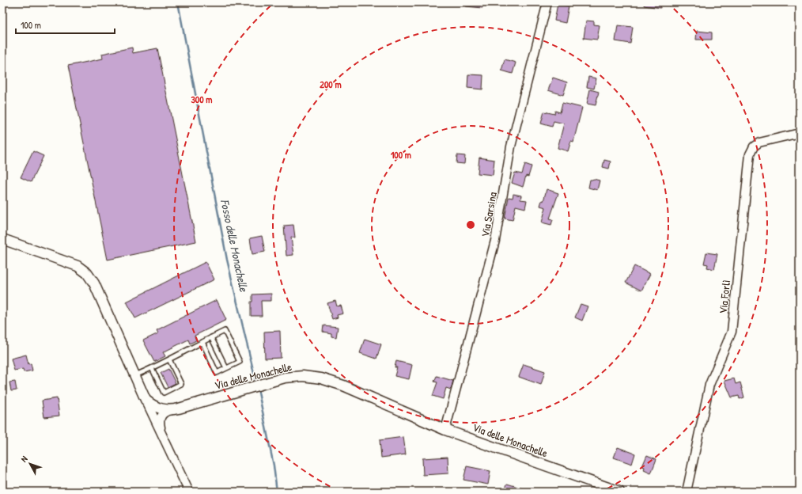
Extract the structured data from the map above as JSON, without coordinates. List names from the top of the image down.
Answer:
{
  "streets": {
    "street": ["Via Sarsina", "Via Forlì", "Via delle Monachelle"]
  },
  "crossings": [
    ["Via Sarsina", "Via delle Monachelle"]
  ],
  "water": ["Fosso delle Monachelle"],
  "scale_bar": "100 m",
  "north": "top left",
  "rings": ["200 m", "300 m", "100 m"]
}
